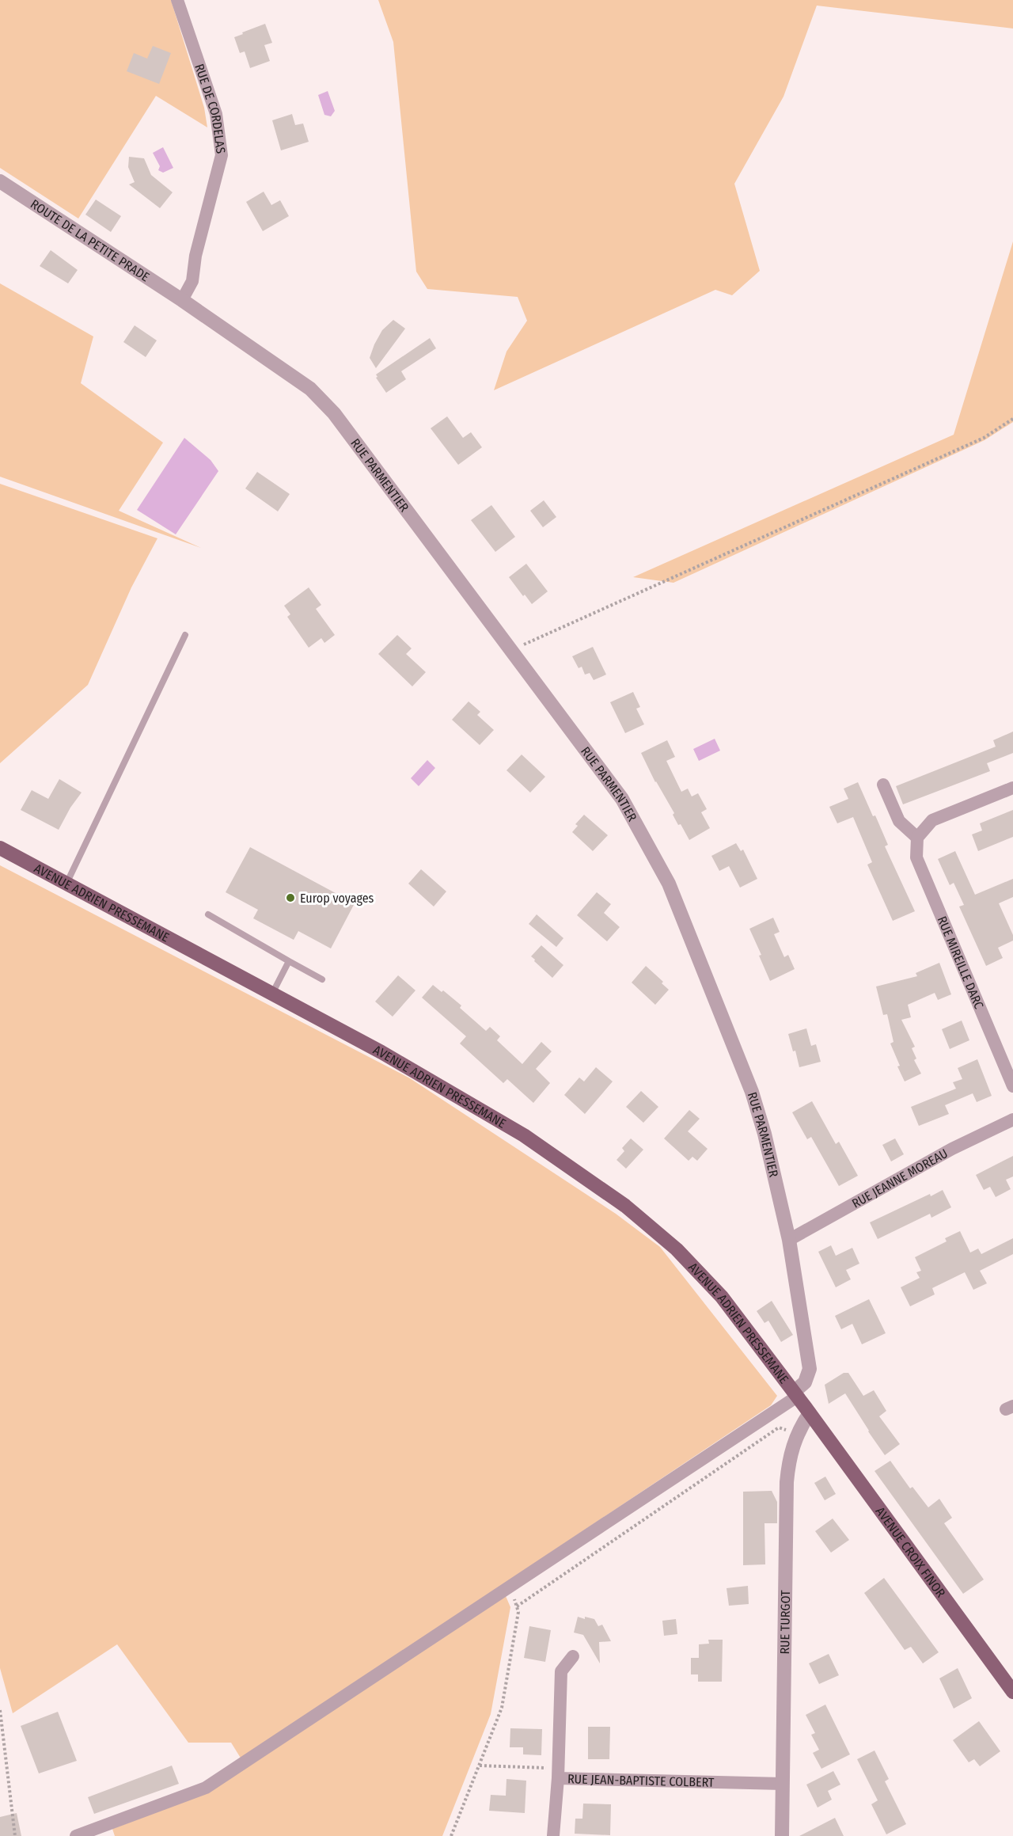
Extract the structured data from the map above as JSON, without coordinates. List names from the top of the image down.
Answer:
{
  "streets": {
    "main road": ["AVENUE ADRIEN PRESSEMANE", "AVENUE CROIX FINOR"],
    "street": [
      "RUE DE CORDELAS",
      "ROUTE DE LA PETITE PRADE",
      "RUE PARMENTIER",
      "RUE MIREILLE DARC",
      "RUE JEANNE MOREAU",
      "RUE TURGOT",
      "RUE JEAN-BAPTISTE COLBERT"
    ]
  },
  "crossings": [
    ["RUE DE CORDELAS", "ROUTE DE LA PETITE PRADE"],
    ["RUE DE CORDELAS", "RUE PARMENTIER"],
    ["ROUTE DE LA PETITE PRADE", "RUE PARMENTIER"],
    ["RUE PARMENTIER", "AVENUE ADRIEN PRESSEMANE"],
    ["RUE PARMENTIER", "RUE JEANNE MOREAU"],
    ["AVENUE ADRIEN PRESSEMANE", "AVENUE CROIX FINOR"],
    ["AVENUE ADRIEN PRESSEMANE", "RUE TURGOT"],
    ["AVENUE CROIX FINOR", "RUE TURGOT"],
    ["RUE TURGOT", "RUE JEAN-BAPTISTE COLBERT"]
  ],
  "places": ["Europ voyages"]
}
